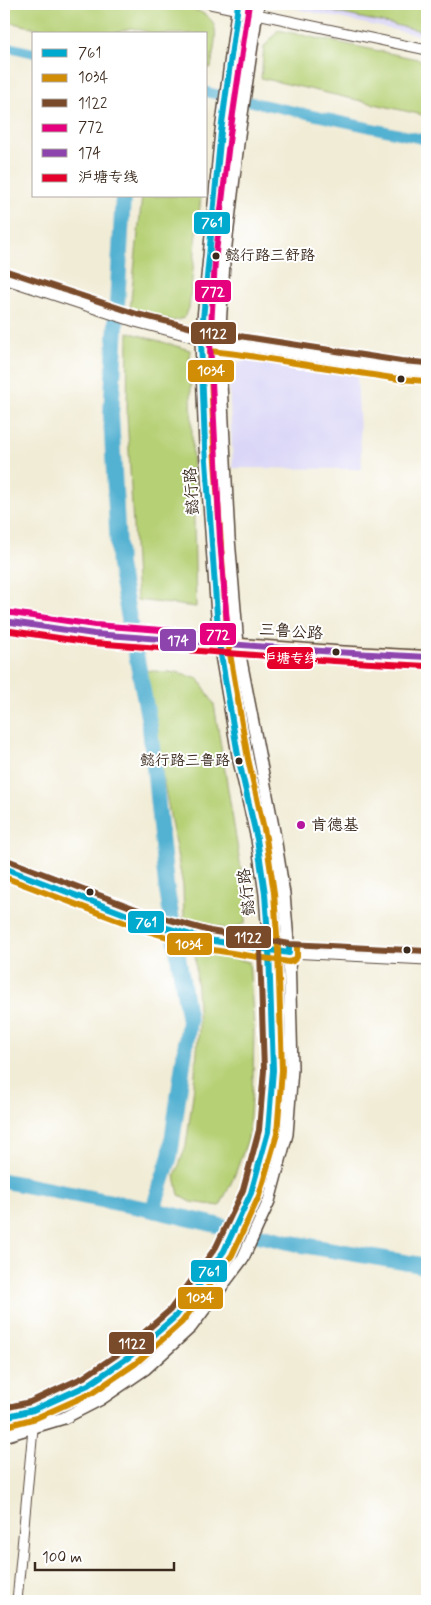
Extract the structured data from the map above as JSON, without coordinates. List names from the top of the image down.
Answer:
{
  "streets": {
    "main road": ["三鲁公路"],
    "street": ["懿行路"]
  },
  "crossings": [
    ["懿行路", "三鲁公路"]
  ],
  "places": ["懿行路三舒路", "懿行路三鲁路", "肯德基"],
  "lines": [
    "transit line 761",
    "transit line 772",
    "transit line 1122",
    "transit line 1034",
    "transit line 174",
    "transit line 沪塘专线"
  ],
  "legend": [
    "761",
    "1034",
    "1122",
    "772",
    "174",
    "沪塘专线"
  ],
  "scale_bar": "100 m"
}
